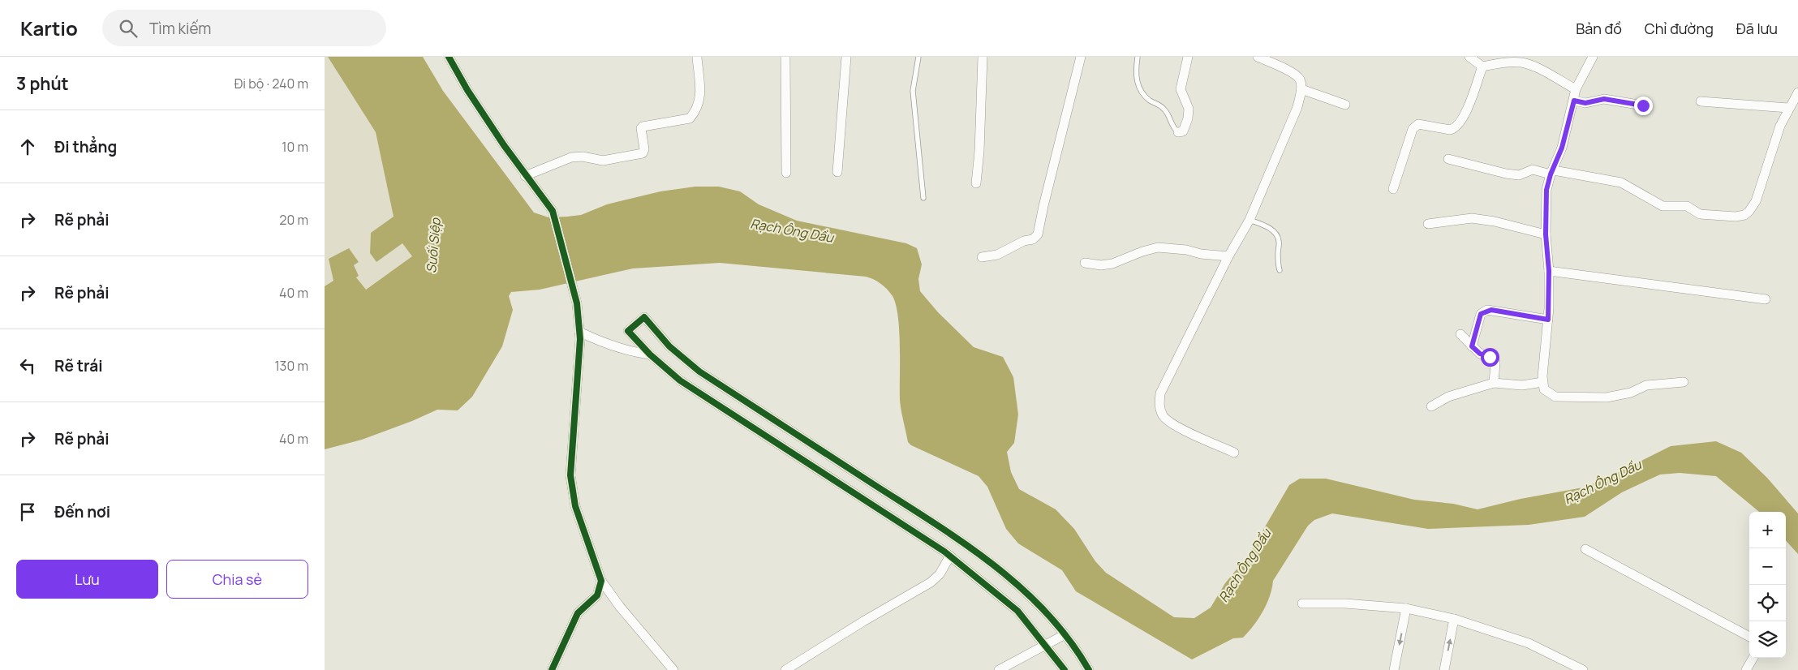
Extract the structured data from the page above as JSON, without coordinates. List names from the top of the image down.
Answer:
{
  "water": ["Rạch Ông Dầu", "Suối Siệp"],
  "page": {
    "header": "Kartio",
    "search": "Tìm kiếm",
    "nav": ["Bản đồ", "Chỉ đường", "Đã lưu"],
    "heading": ["3 phút", "Đi bộ · 240 m"],
    "list": [
      ["Đi thẳng", "10 m"],
      ["Rẽ phải", "20 m"],
      ["Rẽ phải", "40 m"],
      ["Rẽ trái", "130 m"],
      ["Rẽ phải", "40 m"],
      "Đến nơi"
    ],
    "map_buttons": ["+", "−"],
    "buttons": ["Lưu", "Chia sẻ"]
  }
}
